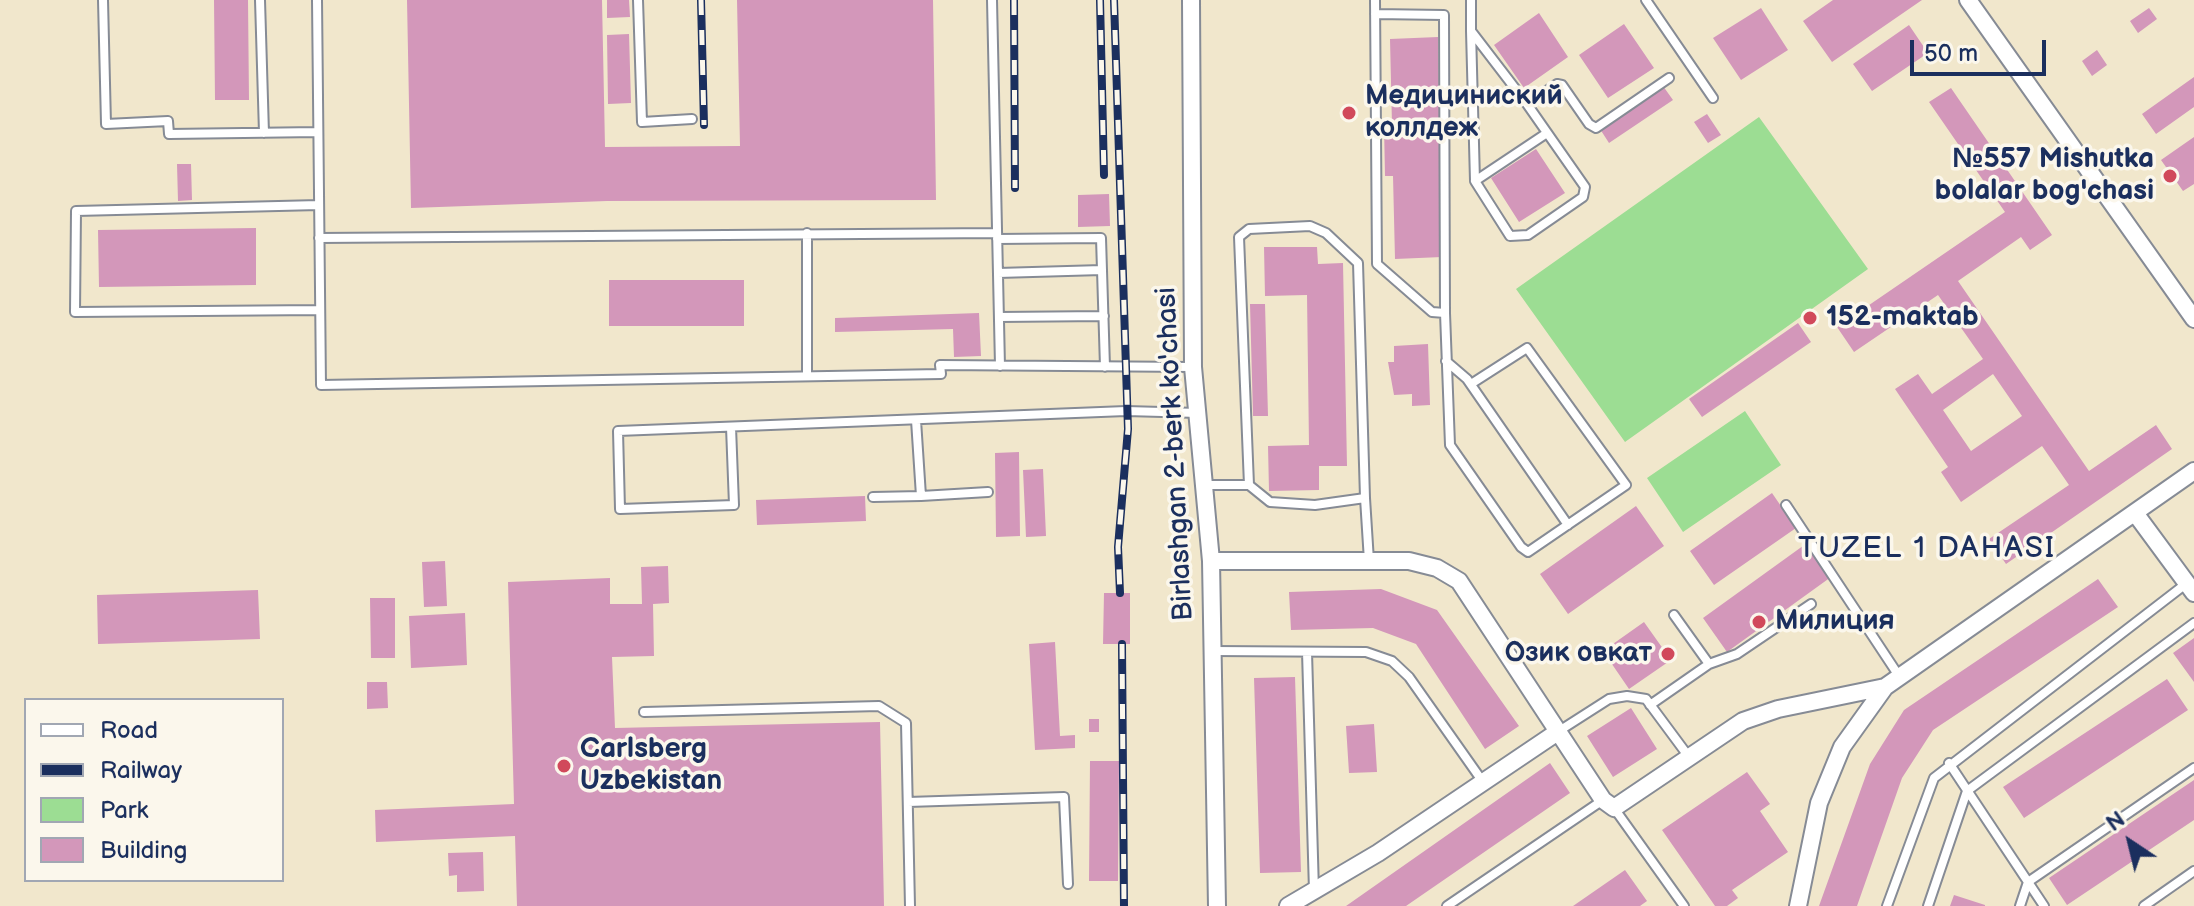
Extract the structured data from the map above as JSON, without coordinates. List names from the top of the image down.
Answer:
{
  "streets": {
    "street": ["Birlashgan 2-berk ko'chasi"]
  },
  "districts": ["TUZEL 1 DAHASI"],
  "places": [
    "Медициниский коллдеж",
    "№557 Mishutka bolalar bog'chasi",
    "152-maktab",
    "Милиция",
    "Озик овкат",
    "Carlsberg Uzbekistan"
  ],
  "legend": [
    "Road",
    "Railway",
    "Park",
    "Building"
  ],
  "scale_bar": "50 m",
  "north": "top left"
}
